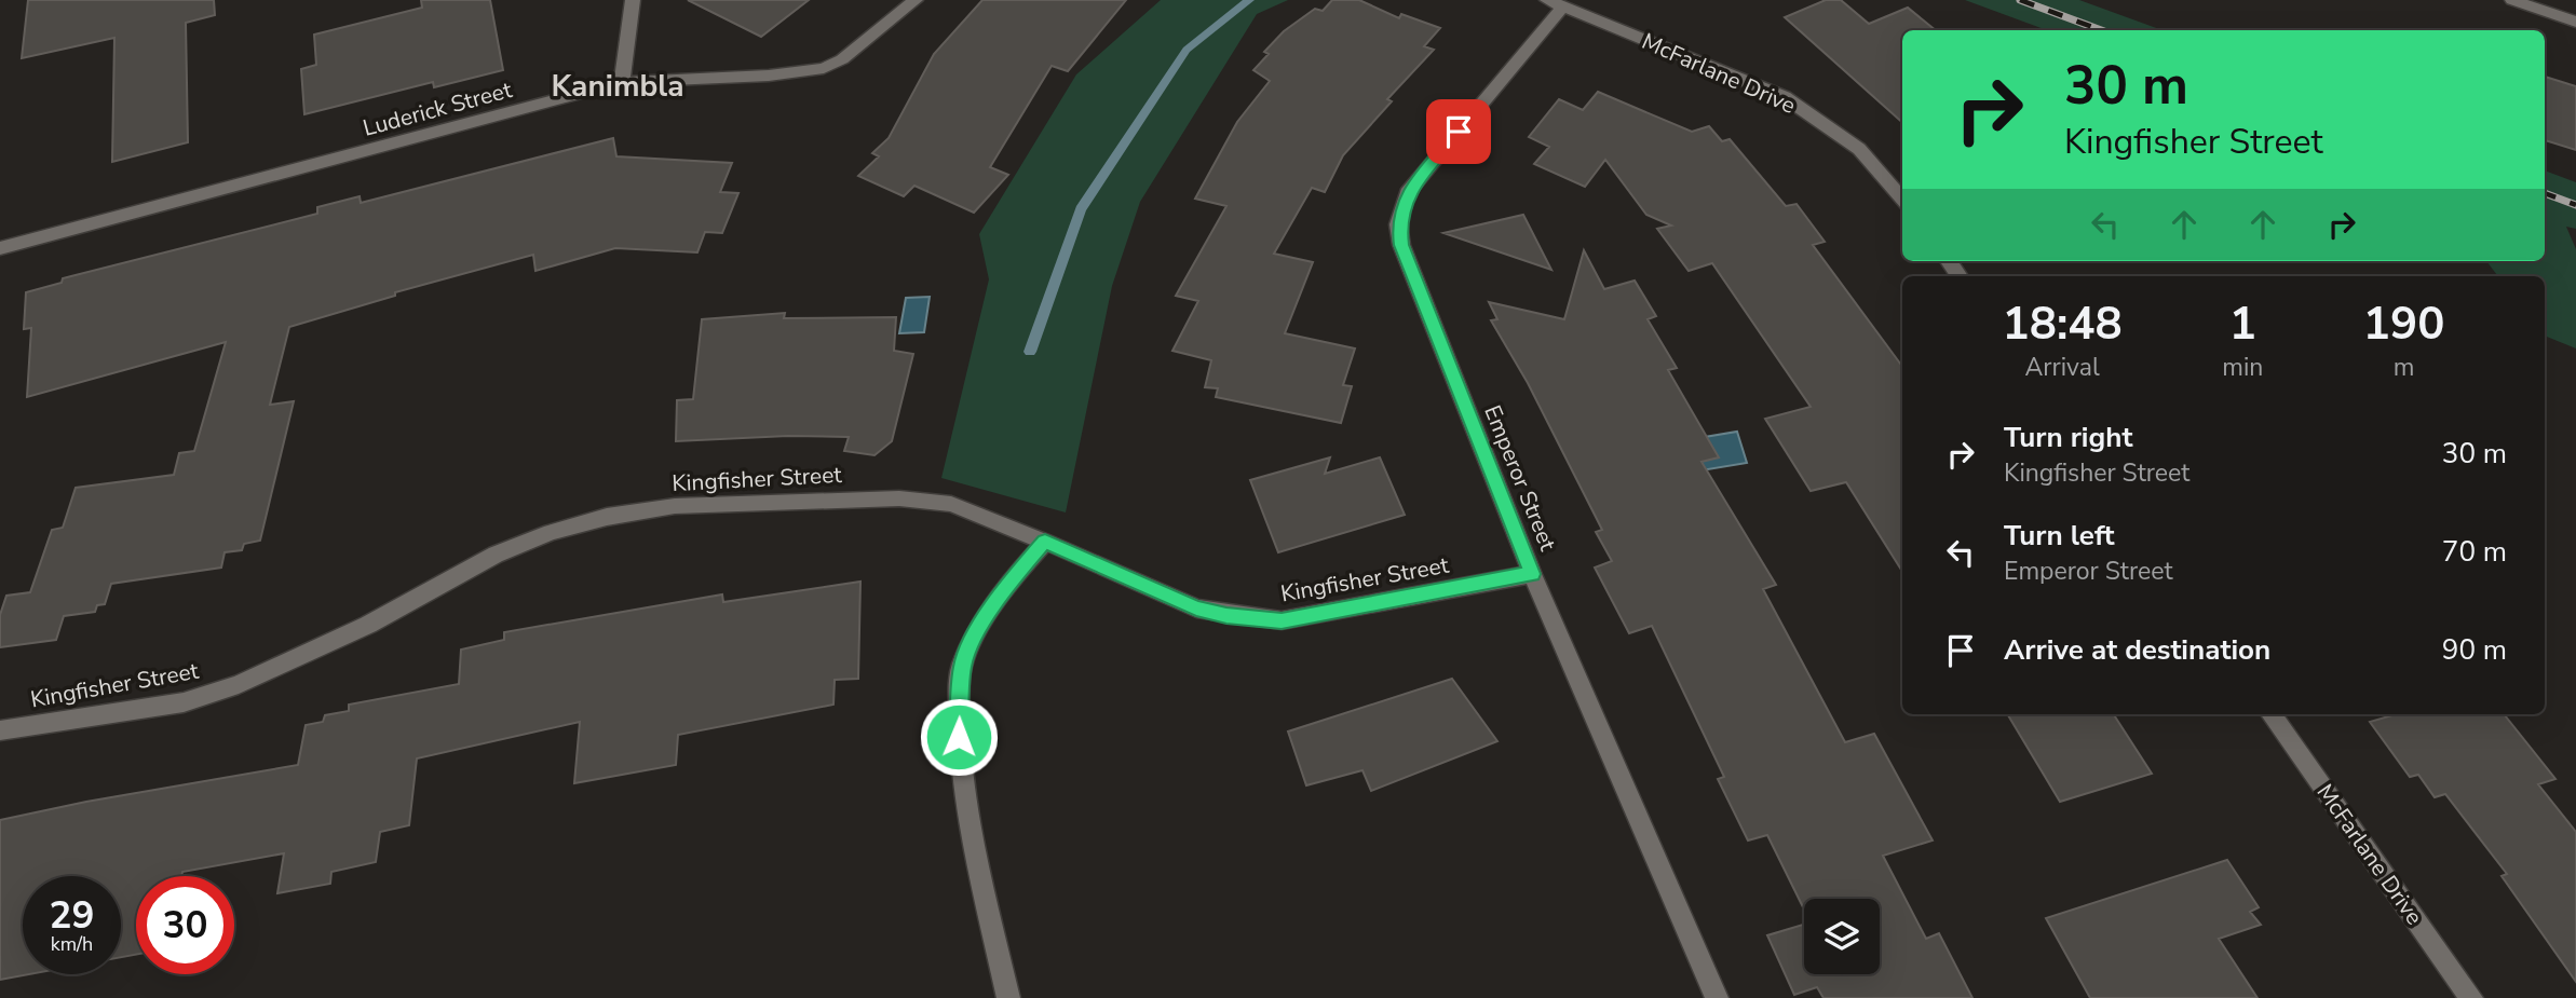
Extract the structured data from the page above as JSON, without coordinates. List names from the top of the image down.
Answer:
{
  "streets": {
    "street": [
      "McFarlane Drive",
      "Luderick Street",
      "Emperor Street",
      "Kingfisher Street"
    ]
  },
  "crossings": [
    ["McFarlane Drive", "Emperor Street"],
    ["Emperor Street", "Kingfisher Street"]
  ],
  "districts": ["Kanimbla"],
  "page": {
    "turn": ["30 m", "Kingfisher Street"],
    "eta": [
      "18:48",
      "Arrival",
      "1",
      "min",
      "190",
      "m"
    ],
    "list": [
      {
        "name": "Turn right",
        "note": "Kingfisher Street",
        "value": "30 m"
      },
      {
        "name": "Turn left",
        "note": "Emperor Street",
        "value": "70 m"
      },
      {
        "name": "Arrive at destination",
        "value": "90 m"
      }
    ],
    "speed": "29 km/h",
    "limit": "30"
  }
}
